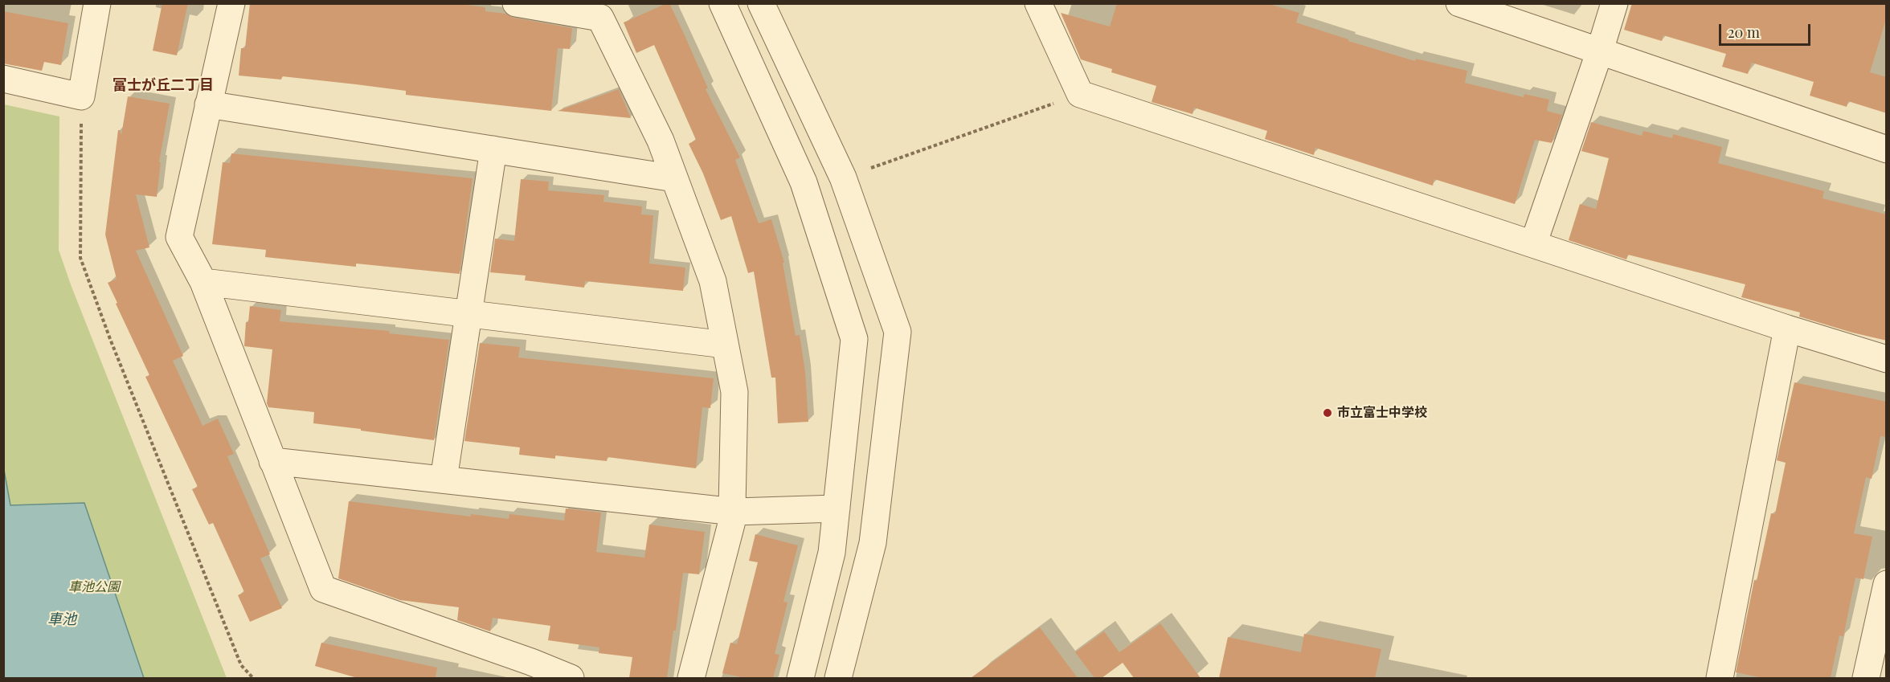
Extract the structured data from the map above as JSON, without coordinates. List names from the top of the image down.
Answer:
{
  "districts": ["富士が丘二丁目"],
  "water": ["車池"],
  "parks": ["車池公園"],
  "places": ["市立富士中学校"],
  "scale_bar": "20 m"
}
